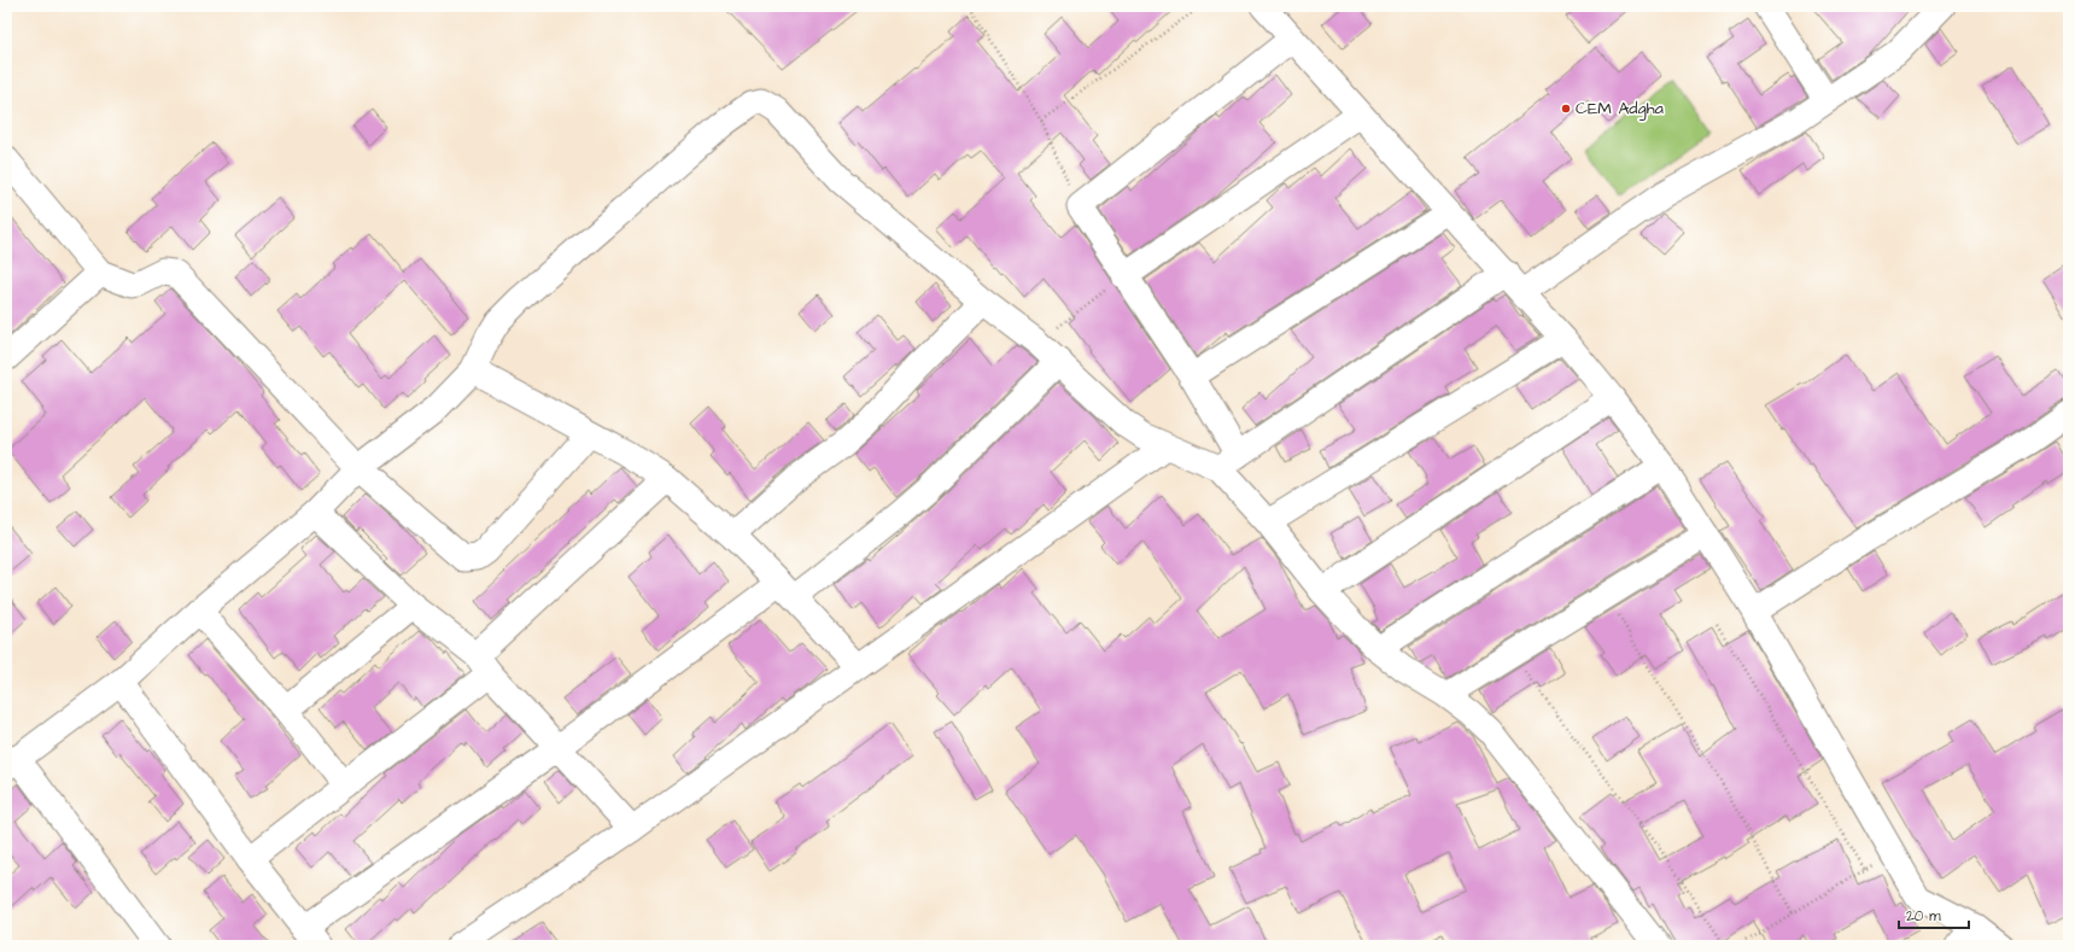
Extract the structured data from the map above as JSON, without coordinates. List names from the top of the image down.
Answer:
{
  "places": ["CEM Adgha"],
  "scale_bar": "20 m"
}
